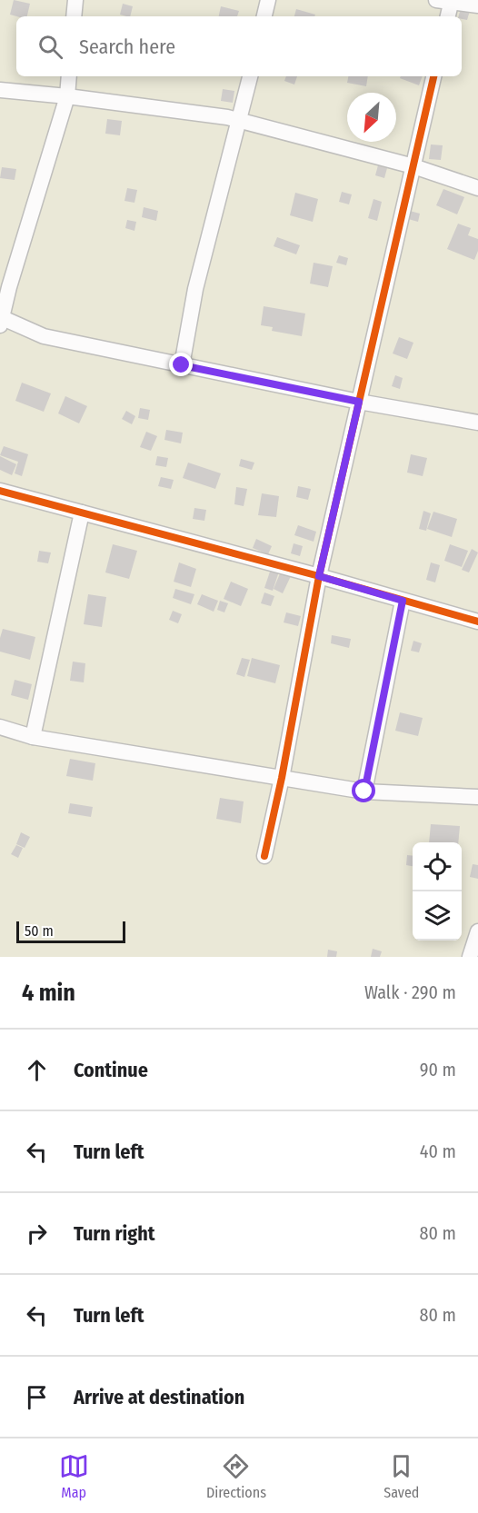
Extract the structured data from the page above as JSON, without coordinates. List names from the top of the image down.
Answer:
{
  "scale_bar": "50 m",
  "north": "bottom left",
  "page": {
    "search": "Search here",
    "scale": "50 m",
    "heading": ["4 min", "Walk · 290 m"],
    "list": [
      ["Continue", "90 m"],
      ["Turn left", "40 m"],
      ["Turn right", "80 m"],
      ["Turn left", "80 m"],
      "Arrive at destination"
    ],
    "nav": ["Map", "Directions", "Saved"]
  }
}
